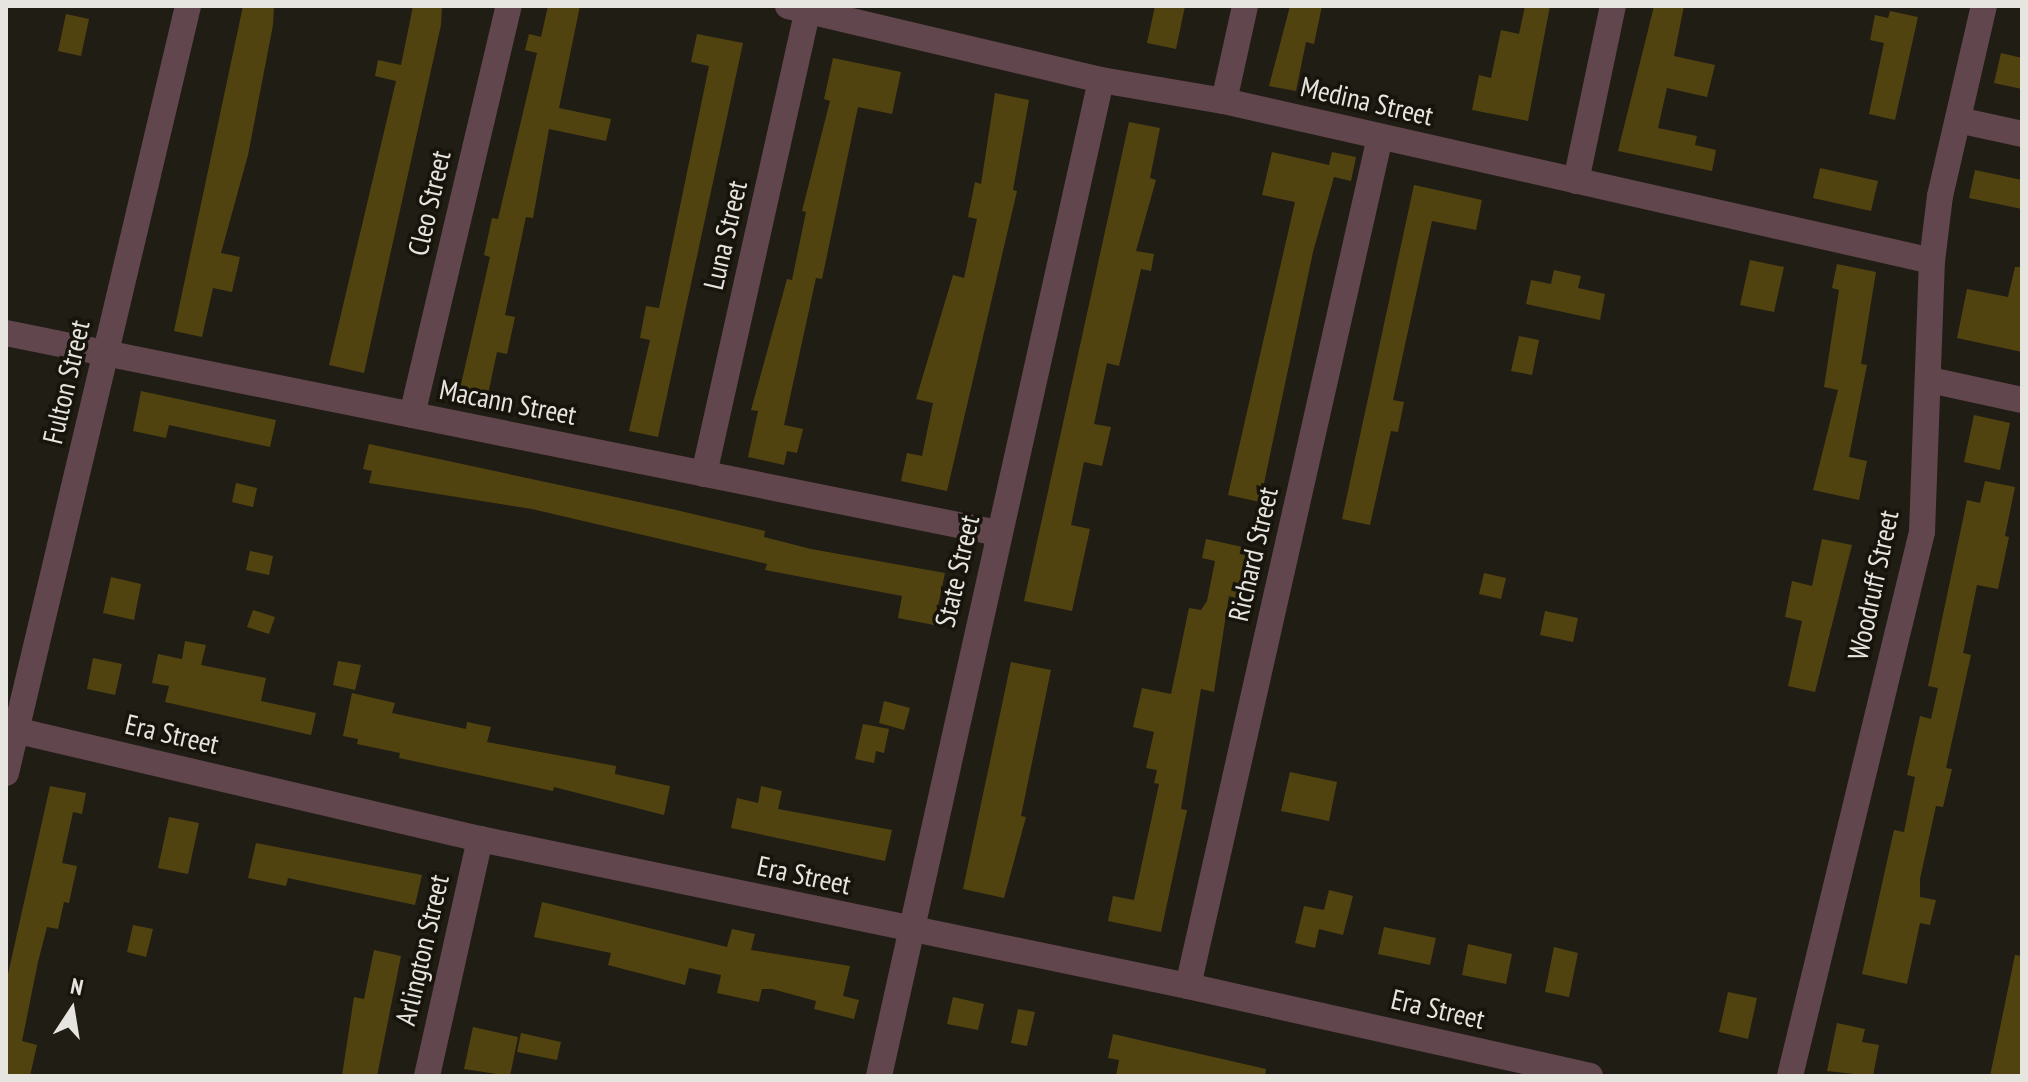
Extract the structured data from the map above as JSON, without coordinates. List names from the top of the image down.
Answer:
{
  "streets": {
    "street": [
      "Medina Street",
      "Cleo Street",
      "Luna Street",
      "Fulton Street",
      "Macann Street",
      "Richard Street",
      "State Street",
      "Woodruff Street",
      "Era Street",
      "Arlington Street"
    ]
  },
  "crossings": [
    ["Medina Street", "Luna Street"],
    ["Medina Street", "Richard Street"],
    ["Medina Street", "State Street"],
    ["Medina Street", "Woodruff Street"],
    ["Cleo Street", "Macann Street"],
    ["Luna Street", "Macann Street"],
    ["Fulton Street", "Macann Street"],
    ["Fulton Street", "Era Street"],
    ["Macann Street", "State Street"],
    ["Richard Street", "Era Street"],
    ["State Street", "Era Street"],
    ["Era Street", "Arlington Street"]
  ],
  "north": "top"
}
